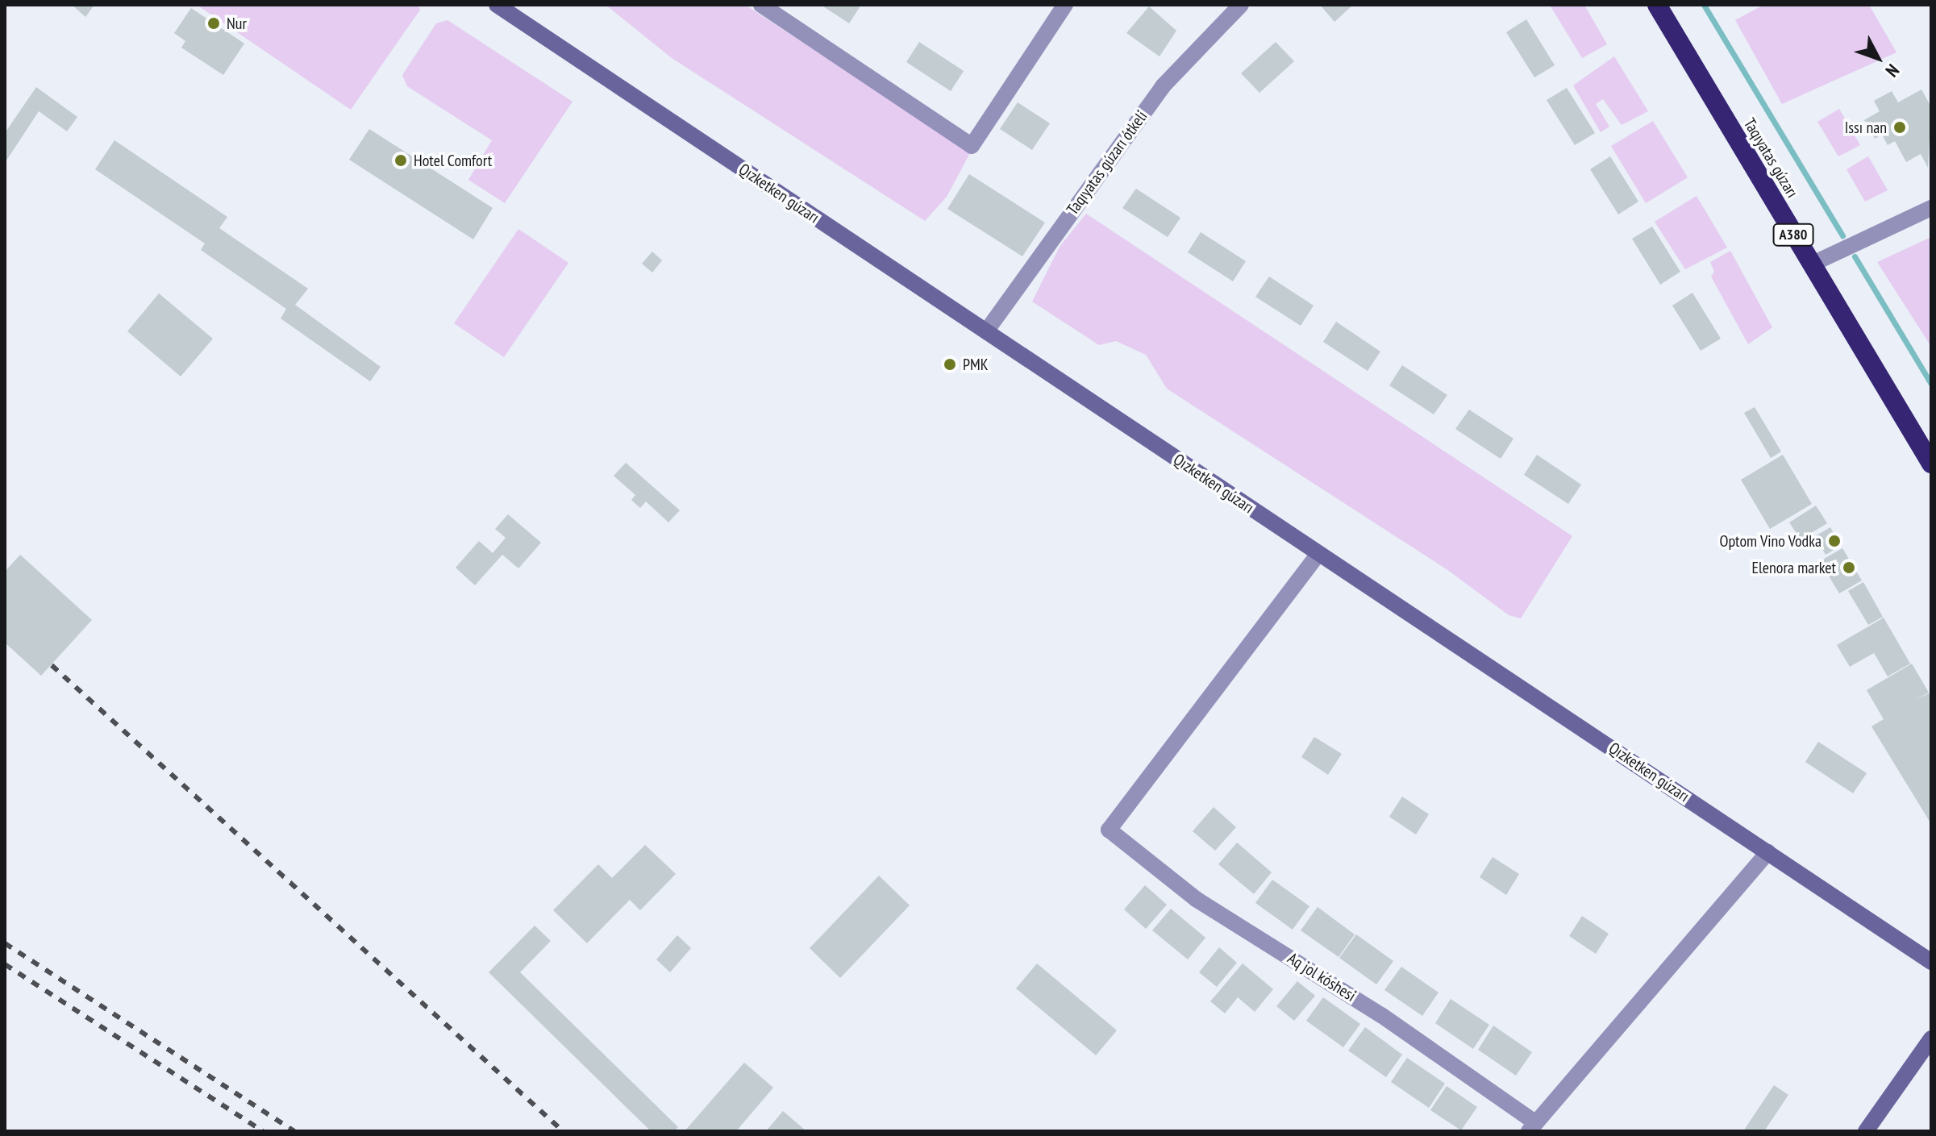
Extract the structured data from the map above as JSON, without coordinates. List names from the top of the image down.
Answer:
{
  "streets": {
    "highway": ["Taqıyatas gúzarı", "A380"],
    "street": ["Taqıyatas gúzarı ótkeli", "Qızketken gúzarı", "Aq jol kóshesi"]
  },
  "crossings": [
    ["Taqıyatas gúzarı ótkeli", "Qızketken gúzarı"],
    ["Qızketken gúzarı", "Aq jol kóshesi"]
  ],
  "places": [
    "Nur",
    "Issı nan",
    "Hotel Comfort",
    "PMK",
    "Optom Vino Vodka",
    "Elenora market"
  ],
  "north": "bottom right"
}
